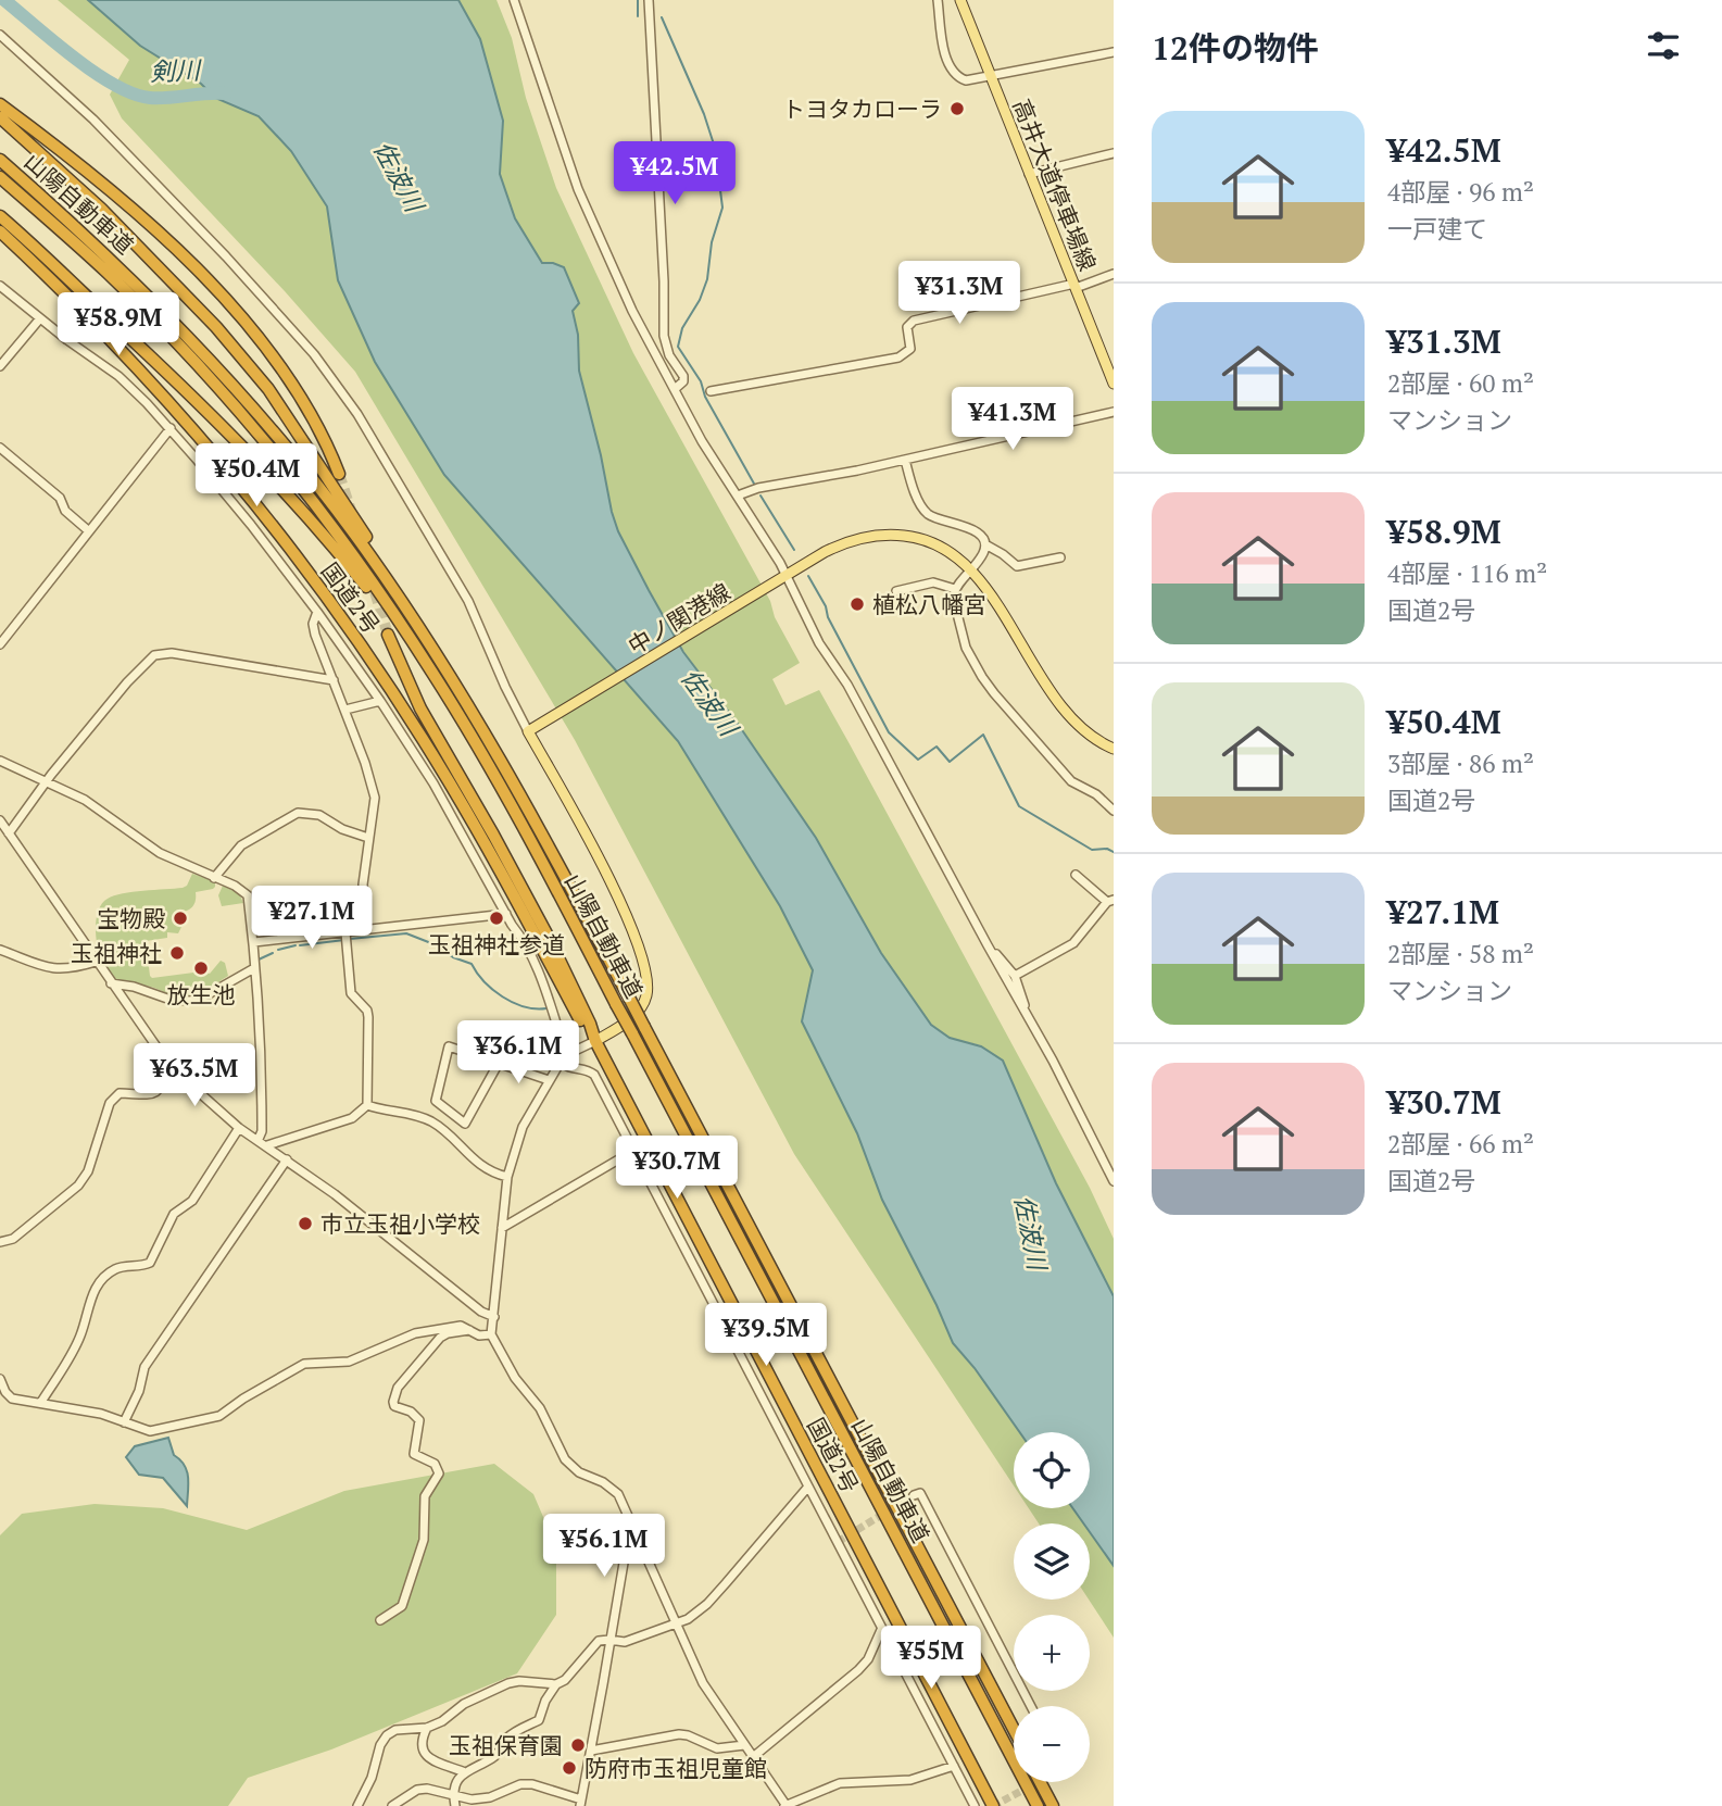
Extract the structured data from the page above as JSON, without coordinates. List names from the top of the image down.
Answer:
{
  "streets": {
    "highway": ["山陽自動車道", "国道2号"],
    "main road": ["高井大道停車場線", "中ノ関港線"]
  },
  "water": ["剣川", "佐波川"],
  "places": [
    "トヨタカローラ",
    "植松八幡宮",
    "宝物殿",
    "玉祖神社参道",
    "玉祖神社",
    "放生池",
    "市立玉祖小学校",
    "玉祖保育園",
    "防府市玉祖児童館"
  ],
  "page": {
    "heading": "12件の物件",
    "list": [
      {
        "name": "¥42.5M",
        "note": "4部屋 · 96 m² · 一戸建て"
      },
      {
        "name": "¥31.3M",
        "note": "2部屋 · 60 m² · マンション"
      },
      {
        "name": "¥58.9M",
        "note": "4部屋 · 116 m² · 国道2号"
      },
      {
        "name": "¥50.4M",
        "note": "3部屋 · 86 m² · 国道2号"
      },
      {
        "name": "¥27.1M",
        "note": "2部屋 · 58 m² · マンション"
      },
      {
        "name": "¥30.7M",
        "note": "2部屋 · 66 m² · 国道2号"
      }
    ],
    "price": [
      "¥42.5M",
      "¥31.3M",
      "¥58.9M",
      "¥41.3M",
      "¥50.4M",
      "¥27.1M",
      "¥36.1M",
      "¥63.5M",
      "¥30.7M",
      "¥39.5M",
      "¥56.1M",
      "¥55M"
    ],
    "map_buttons": ["+", "−"]
  }
}
